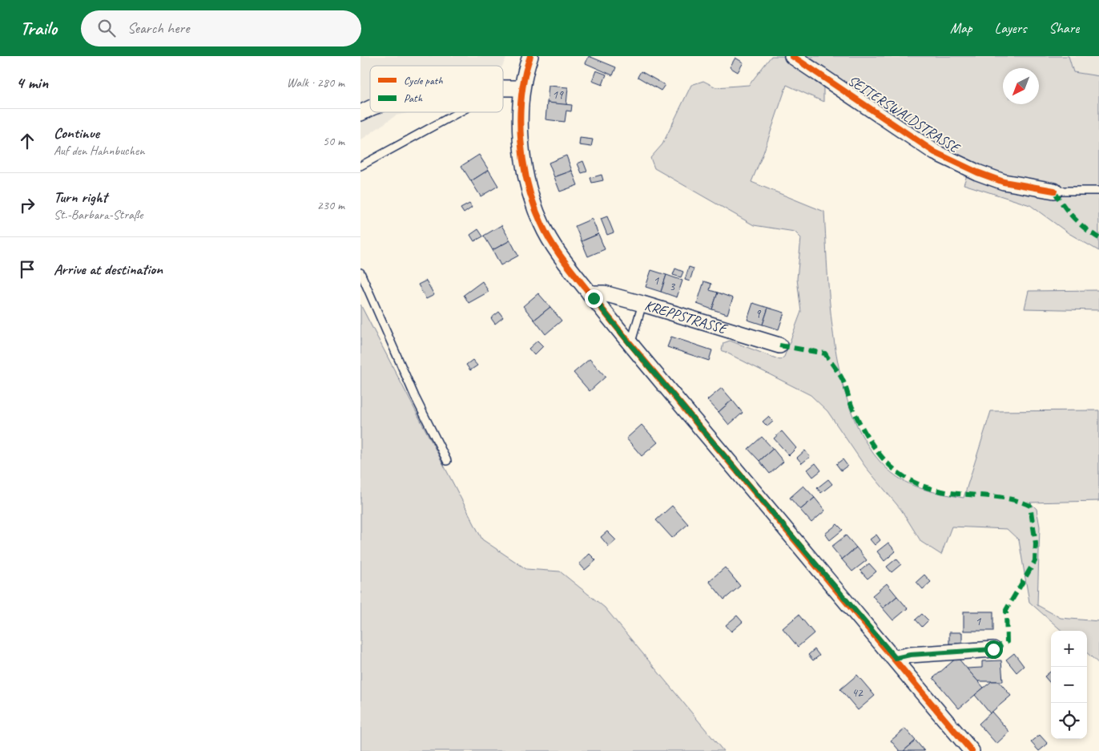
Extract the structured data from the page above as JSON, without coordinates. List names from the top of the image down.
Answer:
{
  "streets": {
    "street": ["SEITERSWALDSTRASSE", "KREPPSTRASSE"]
  },
  "house_numbers": [
    "19",
    "1",
    "3",
    "9",
    "1",
    "42"
  ],
  "legend": ["Cycle path", "Path"],
  "north": "bottom left",
  "page": {
    "header": "Trailo",
    "search": "Search here",
    "nav": ["Map", "Layers", "Share"],
    "heading": ["4 min", "Walk · 280 m"],
    "list": [
      ["Continue", "Auf den Hahnbuchen", "50 m"],
      ["Turn right", "St.-Barbara-Straße", "230 m"],
      "Arrive at destination"
    ],
    "map_buttons": ["+", "−"]
  }
}
